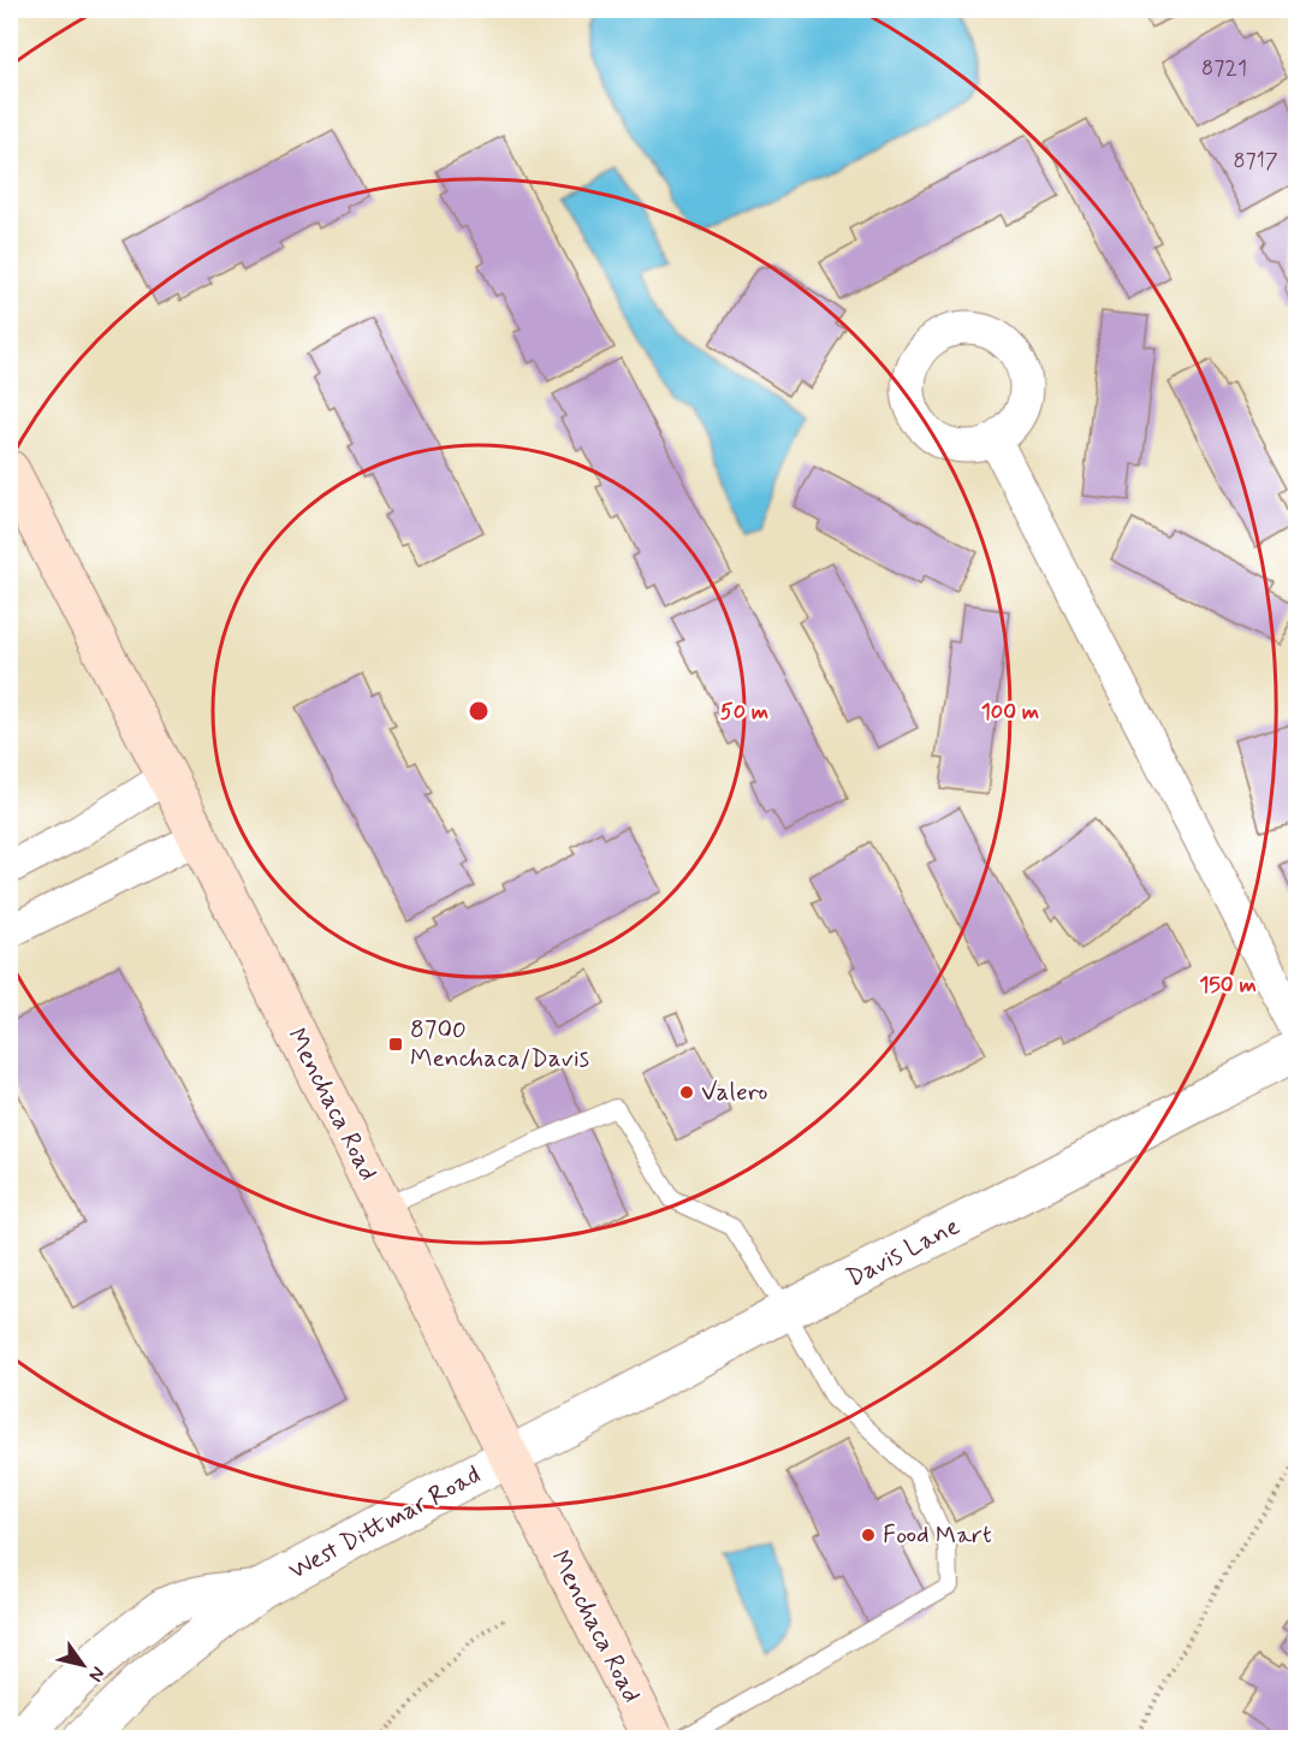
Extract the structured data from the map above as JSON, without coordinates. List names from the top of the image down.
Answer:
{
  "streets": {
    "main road": ["Menchaca Road"],
    "street": ["Davis Lane", "West Dittmar Road"]
  },
  "crossings": [
    ["Menchaca Road", "Davis Lane"],
    ["Menchaca Road", "West Dittmar Road"],
    ["Davis Lane", "West Dittmar Road"]
  ],
  "places": {
    "transit": ["8700 Menchaca/Davis"],
    "other": ["Valero", "Food Mart"]
  },
  "house_numbers": ["8721", "8717"],
  "north": "bottom right",
  "rings": ["50 m", "100 m", "150 m"]
}
